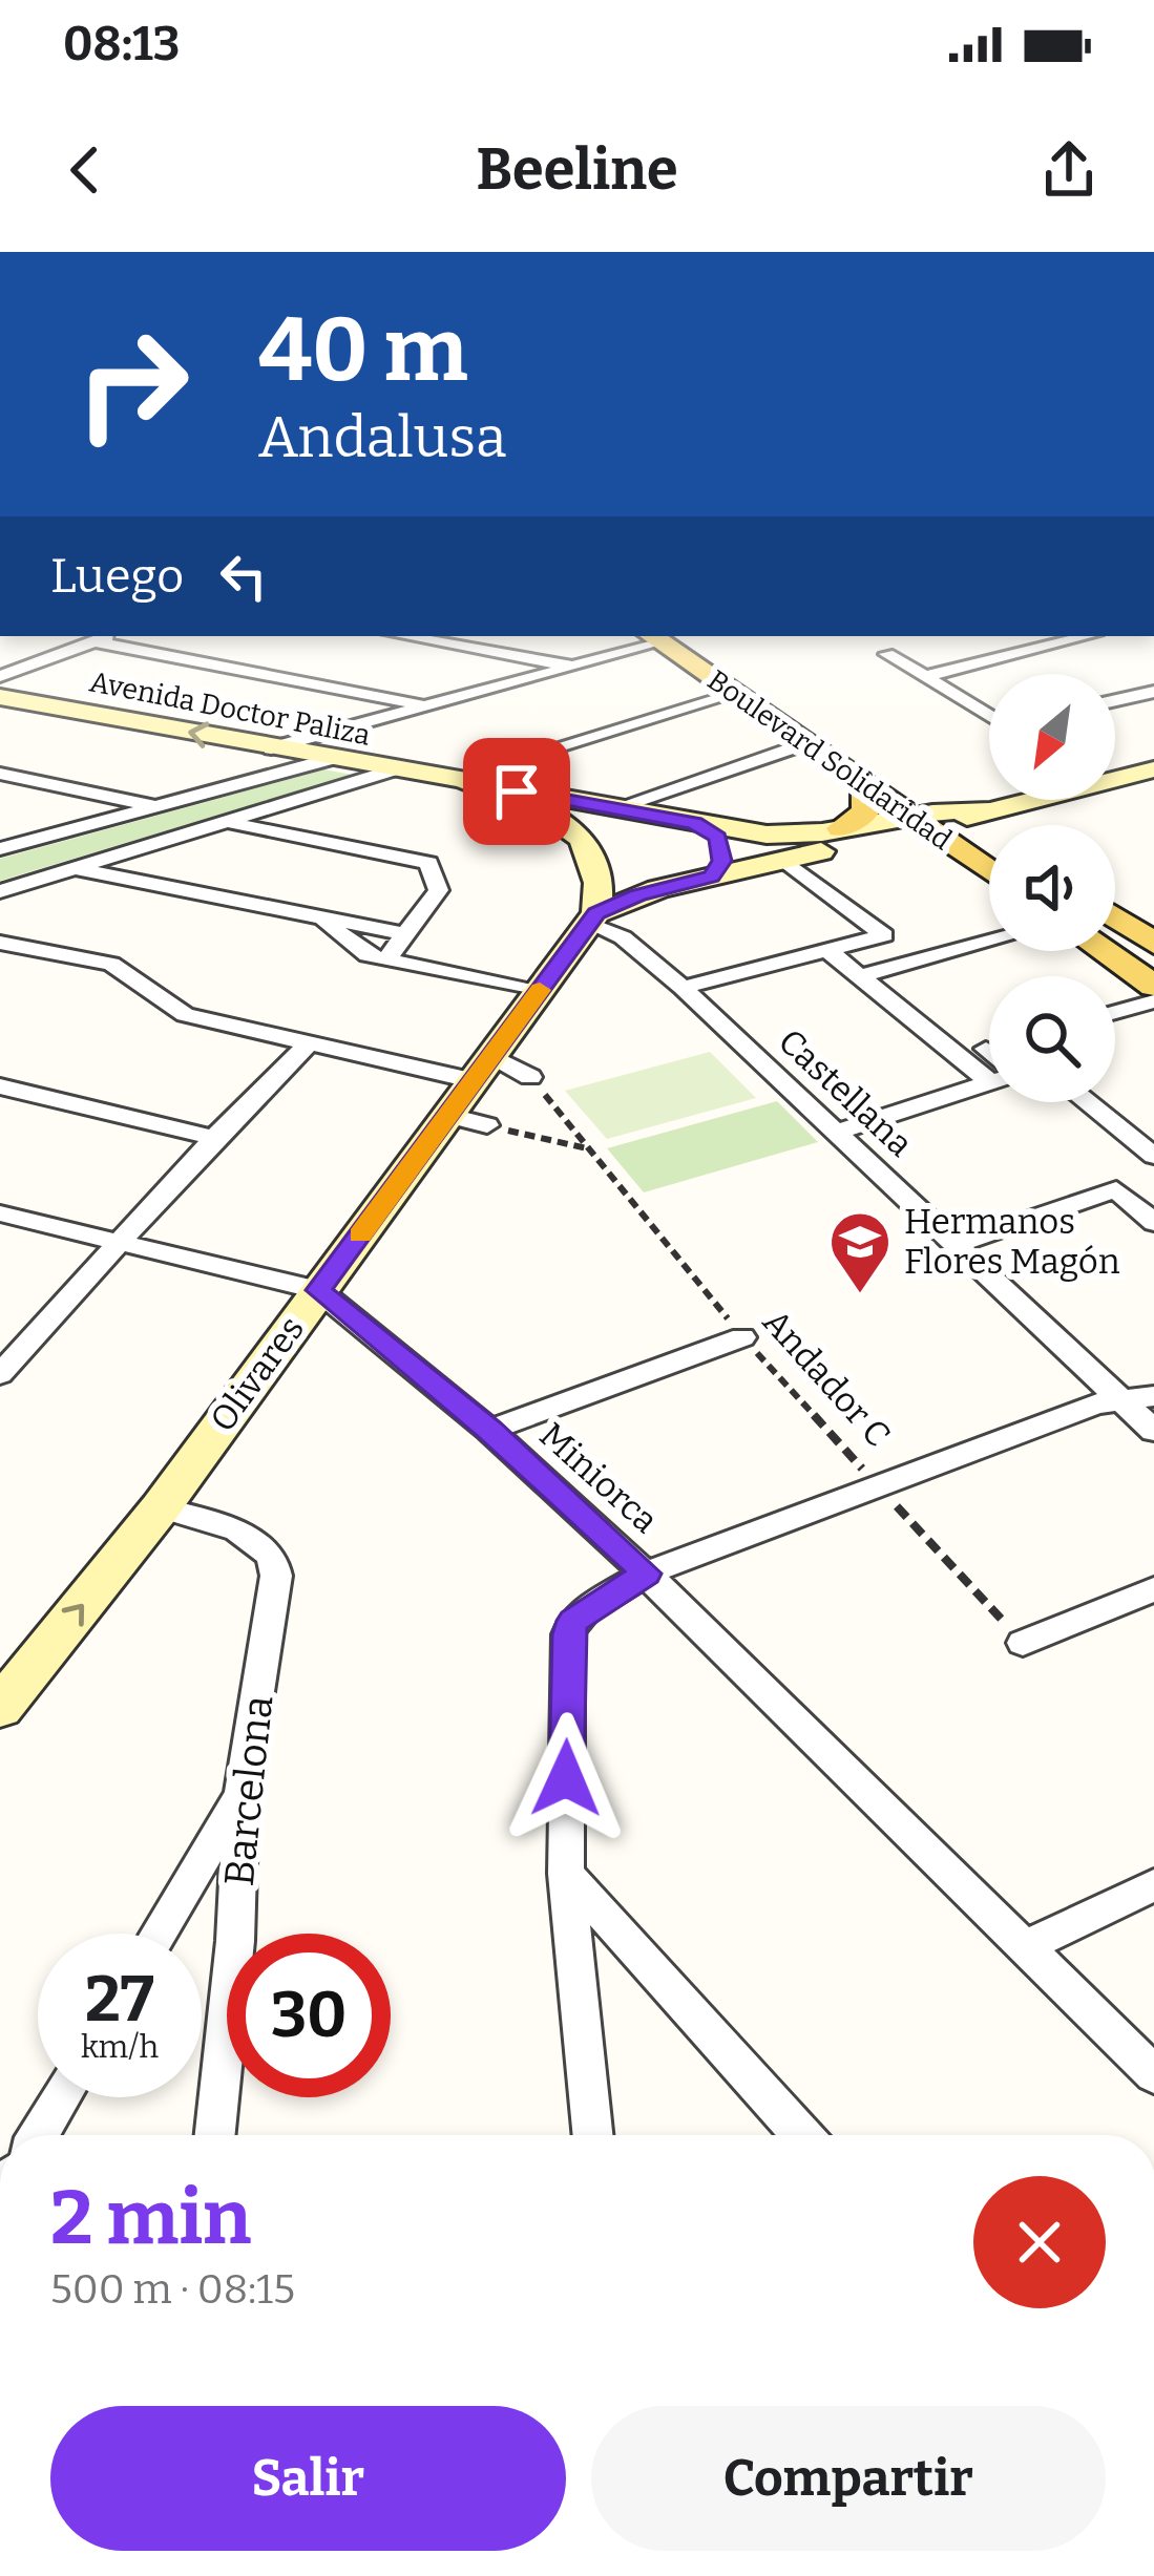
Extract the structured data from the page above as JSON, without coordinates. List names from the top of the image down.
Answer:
{
  "streets": {
    "main road": ["Avenida Doctor Paliza", "Boulevard Solidaridad", "Olivares"],
    "street": ["Castellana", "Miniorca", "Barcelona"],
    "path": ["Andador C"]
  },
  "crossings": [
    ["Castellana", "Olivares"],
    ["Olivares", "Miniorca"],
    ["Olivares", "Barcelona"]
  ],
  "one_way": ["Avenida Doctor Paliza"],
  "places": {
    "school or university": ["Hermanos Flores Magón"]
  },
  "north": "bottom left",
  "page": {
    "status": "08:13",
    "header": "Beeline",
    "turn": ["40 m", "Andalusa"],
    "then": "Luego",
    "speed": "27 km/h",
    "limit": "30",
    "heading": ["2 min", "500 m · 08:15"],
    "buttons": ["Salir", "Compartir"]
  }
}
